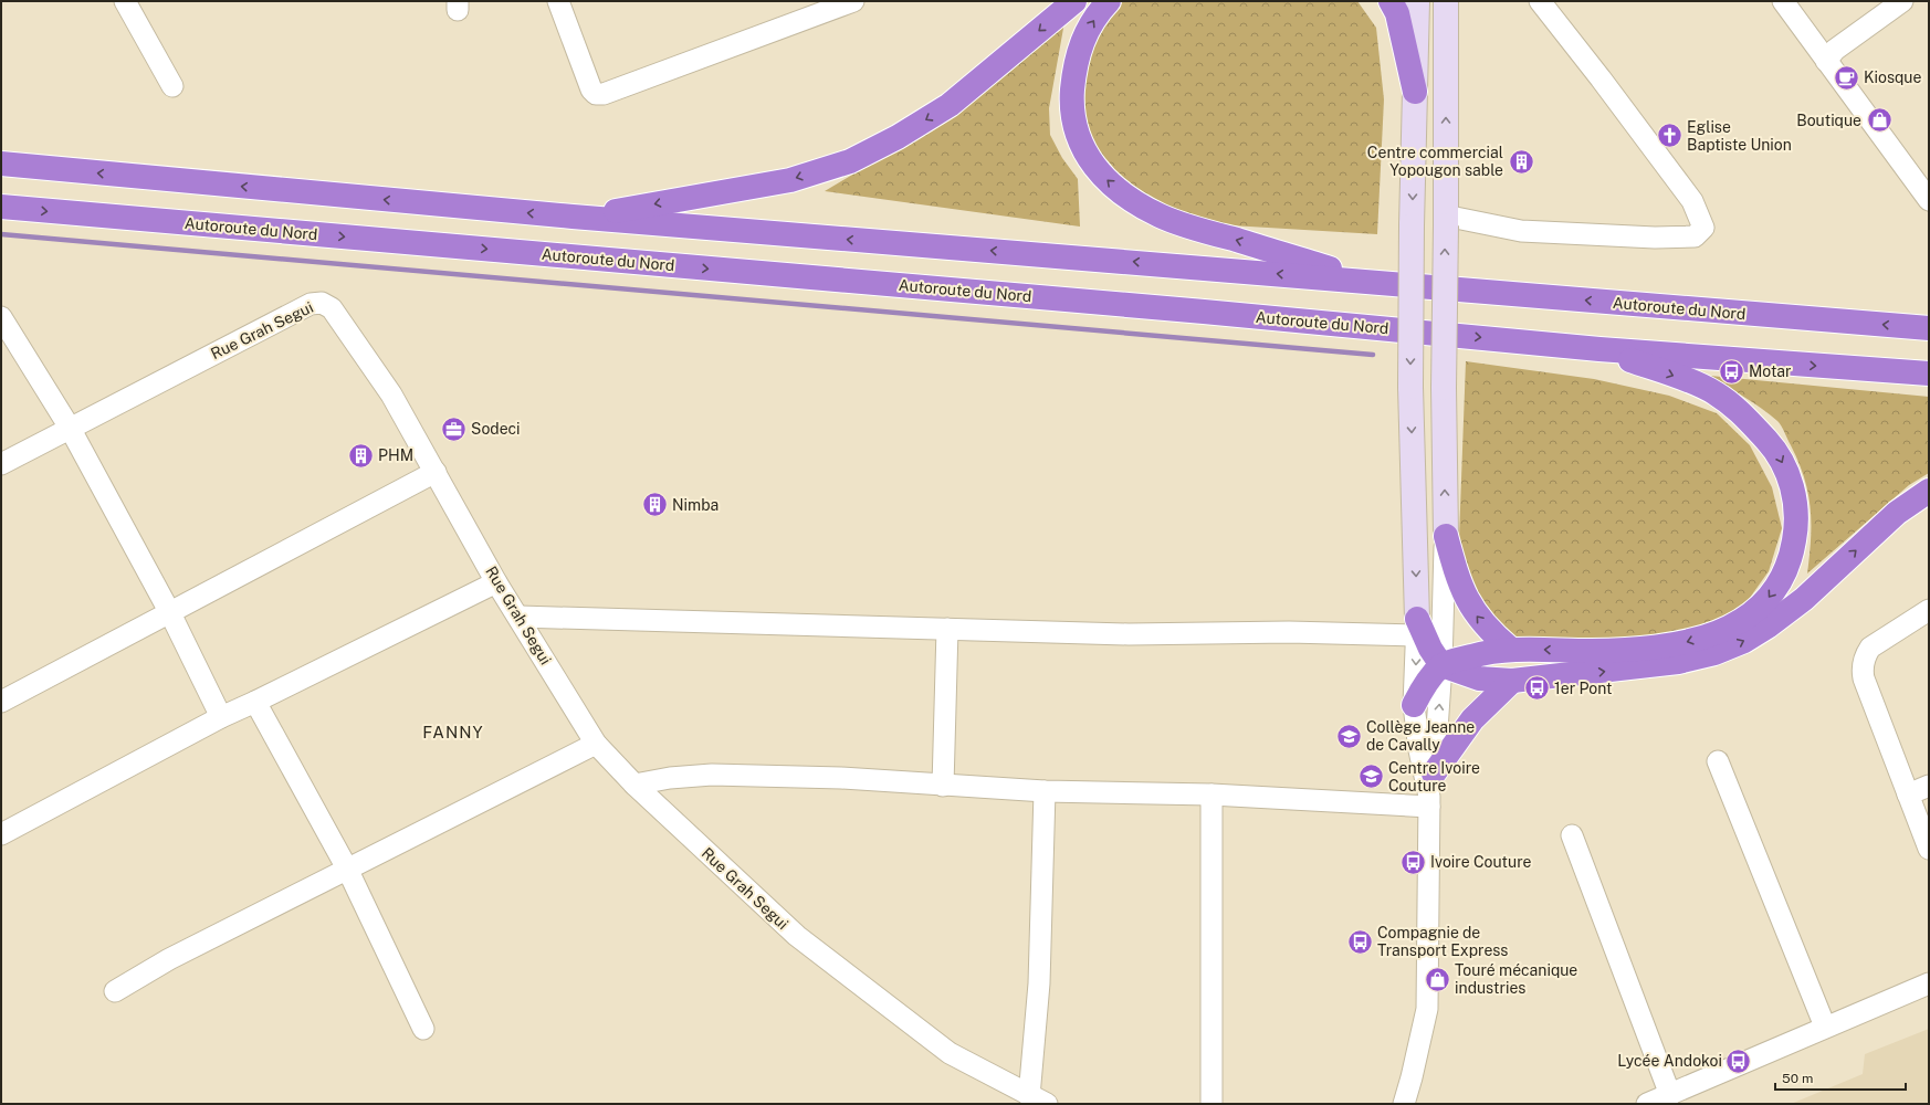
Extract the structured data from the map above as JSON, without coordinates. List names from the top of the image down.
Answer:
{
  "streets": {
    "highway": ["Autoroute du Nord"],
    "street": ["Rue Grah Segui"]
  },
  "districts": ["FANNY"],
  "places": {
    "cafe": ["Kiosque"],
    "shop": ["Boutique", "Touré mécanique industries"],
    "church": ["Eglise Baptiste Union"],
    "building": ["Centre commercial Yopougon sable", "PHM", "Nimba"],
    "bus stop": [
      "Motar",
      "1er Pont",
      "Ivoire Couture",
      "Compagnie de Transport Express",
      "Lycée Andokoi"
    ],
    "office": ["Sodeci"],
    "school or university": ["Collège Jeanne de Cavally", "Centre Ivoire Couture"]
  },
  "scale_bar": "50 m"
}
